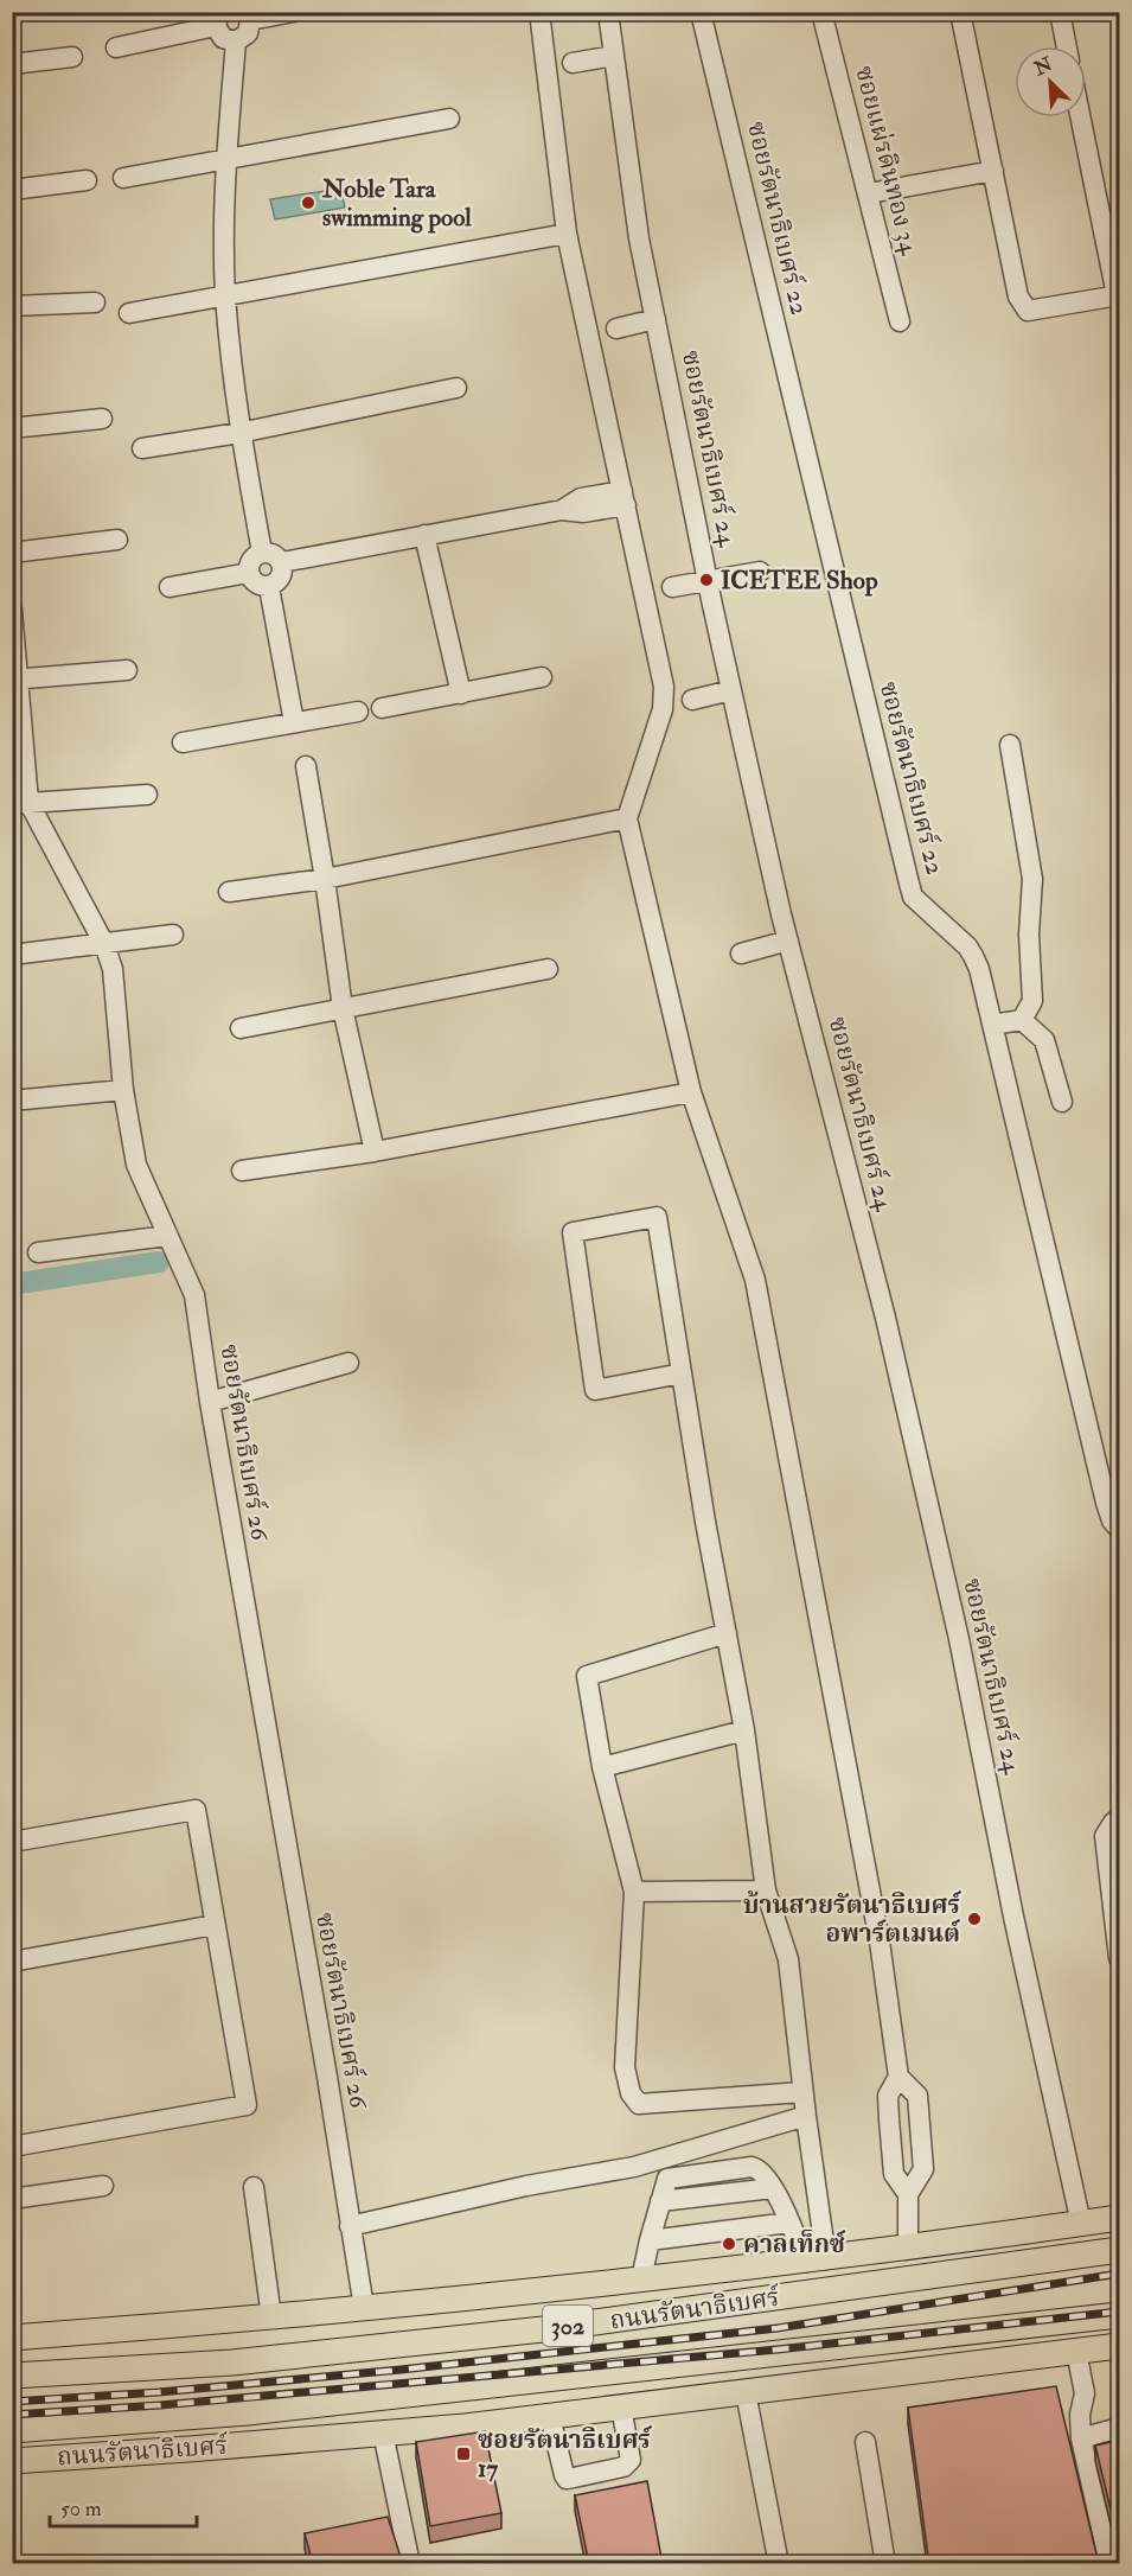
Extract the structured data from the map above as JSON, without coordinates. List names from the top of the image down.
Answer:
{
  "streets": {
    "main road": ["ถนนรัตนาธิเบศร์", "302"],
    "street": [
      "ซอยแผ่รดินทอง 34",
      "ซอยรัตนาธิเบศร์ 22",
      "ซอยรัตนาธิเบศร์ 24",
      "ซอยรัตนาธิเบศร์ 26"
    ]
  },
  "crossings": [
    ["ซอยรัตนาธิเบศร์ 24", "ถนนรัตนาธิเบศร์"],
    ["ซอยรัตนาธิเบศร์ 26", "ถนนรัตนาธิเบศร์"]
  ],
  "places": {
    "other": [
      "Noble Tara swimming pool",
      "ICETEE Shop",
      "บ้านสวยรัตนาธิเบศร์ อพาร์ตเมนต์",
      "คาลเท็กซ์"
    ],
    "transit": ["ซอยรัตนาธิเบศร์ 17"]
  },
  "scale_bar": "50 m",
  "north": "top left"
}
